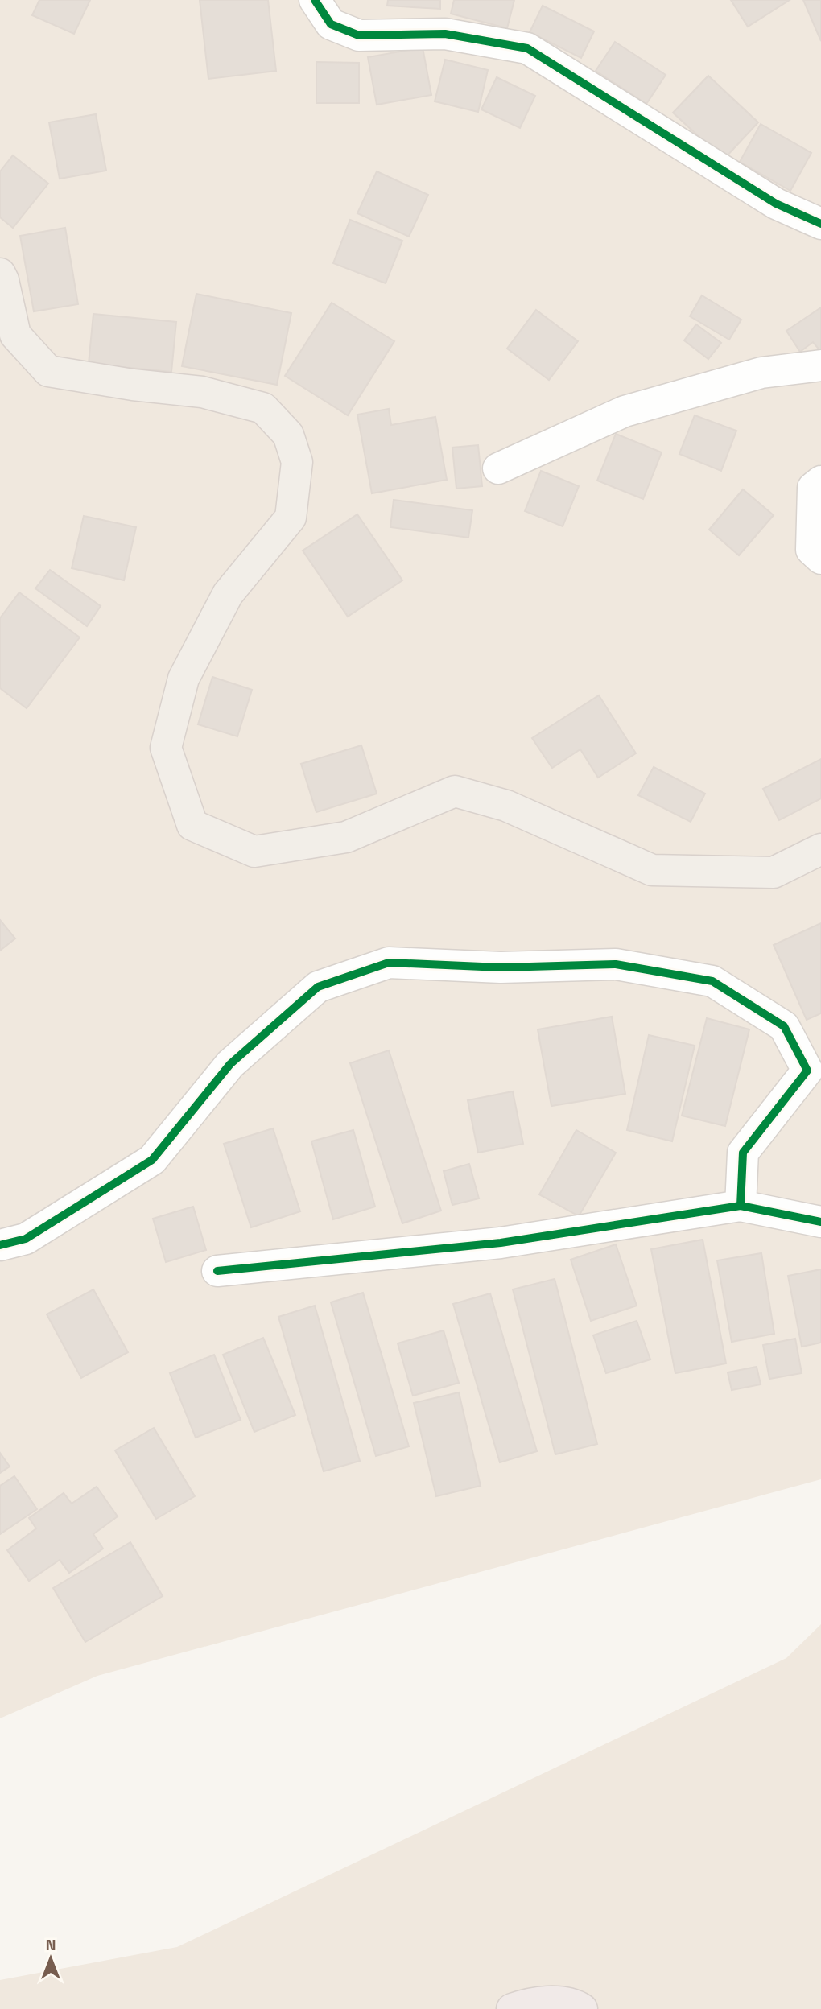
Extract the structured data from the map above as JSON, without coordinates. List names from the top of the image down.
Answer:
{
  "north": "top"
}
